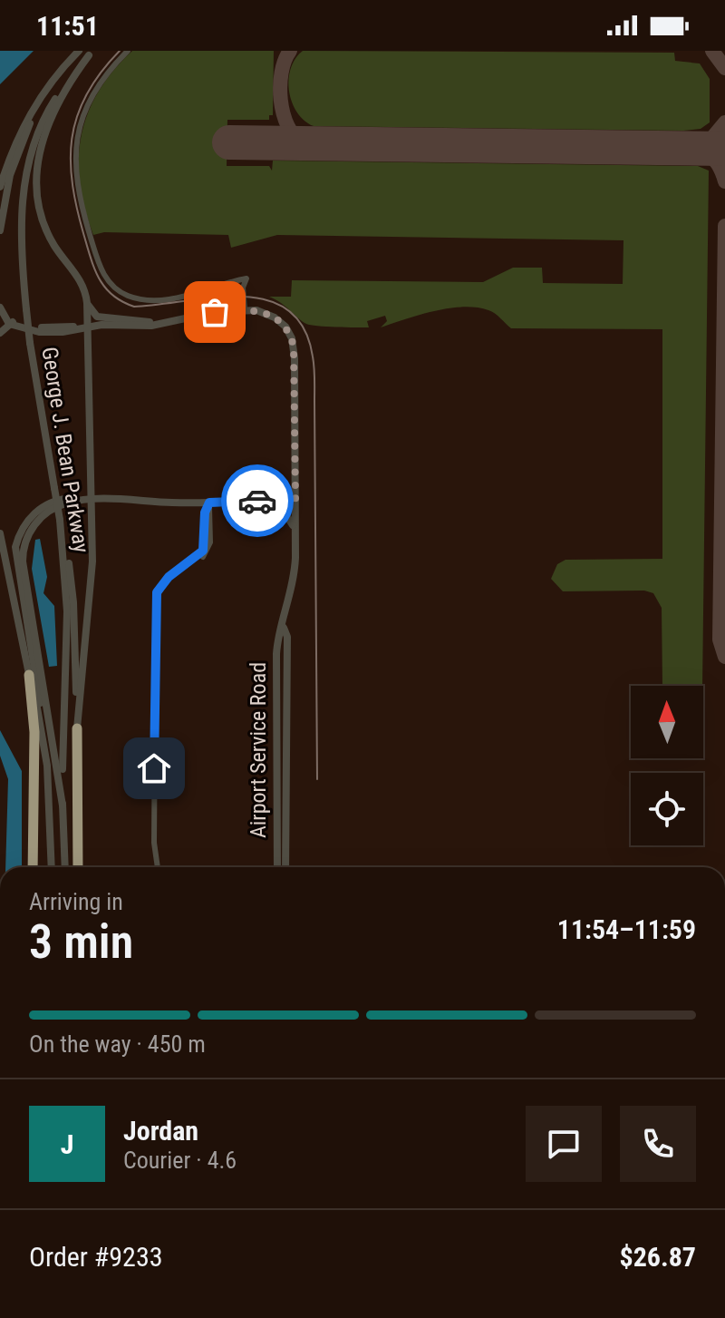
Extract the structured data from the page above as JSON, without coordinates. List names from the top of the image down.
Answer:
{
  "streets": {
    "street": ["George J. Bean Parkway", "Airport Service Road"]
  },
  "north": "top",
  "page": {
    "status": "11:51",
    "heading": ["3 min", "Arriving in", "11:54–11:59"],
    "panel": [
      "Jordan",
      "Courier · 4.6",
      "Order #9233",
      "$26.87"
    ],
    "bar": "On the way · 450 m",
    "round": "J"
  }
}
